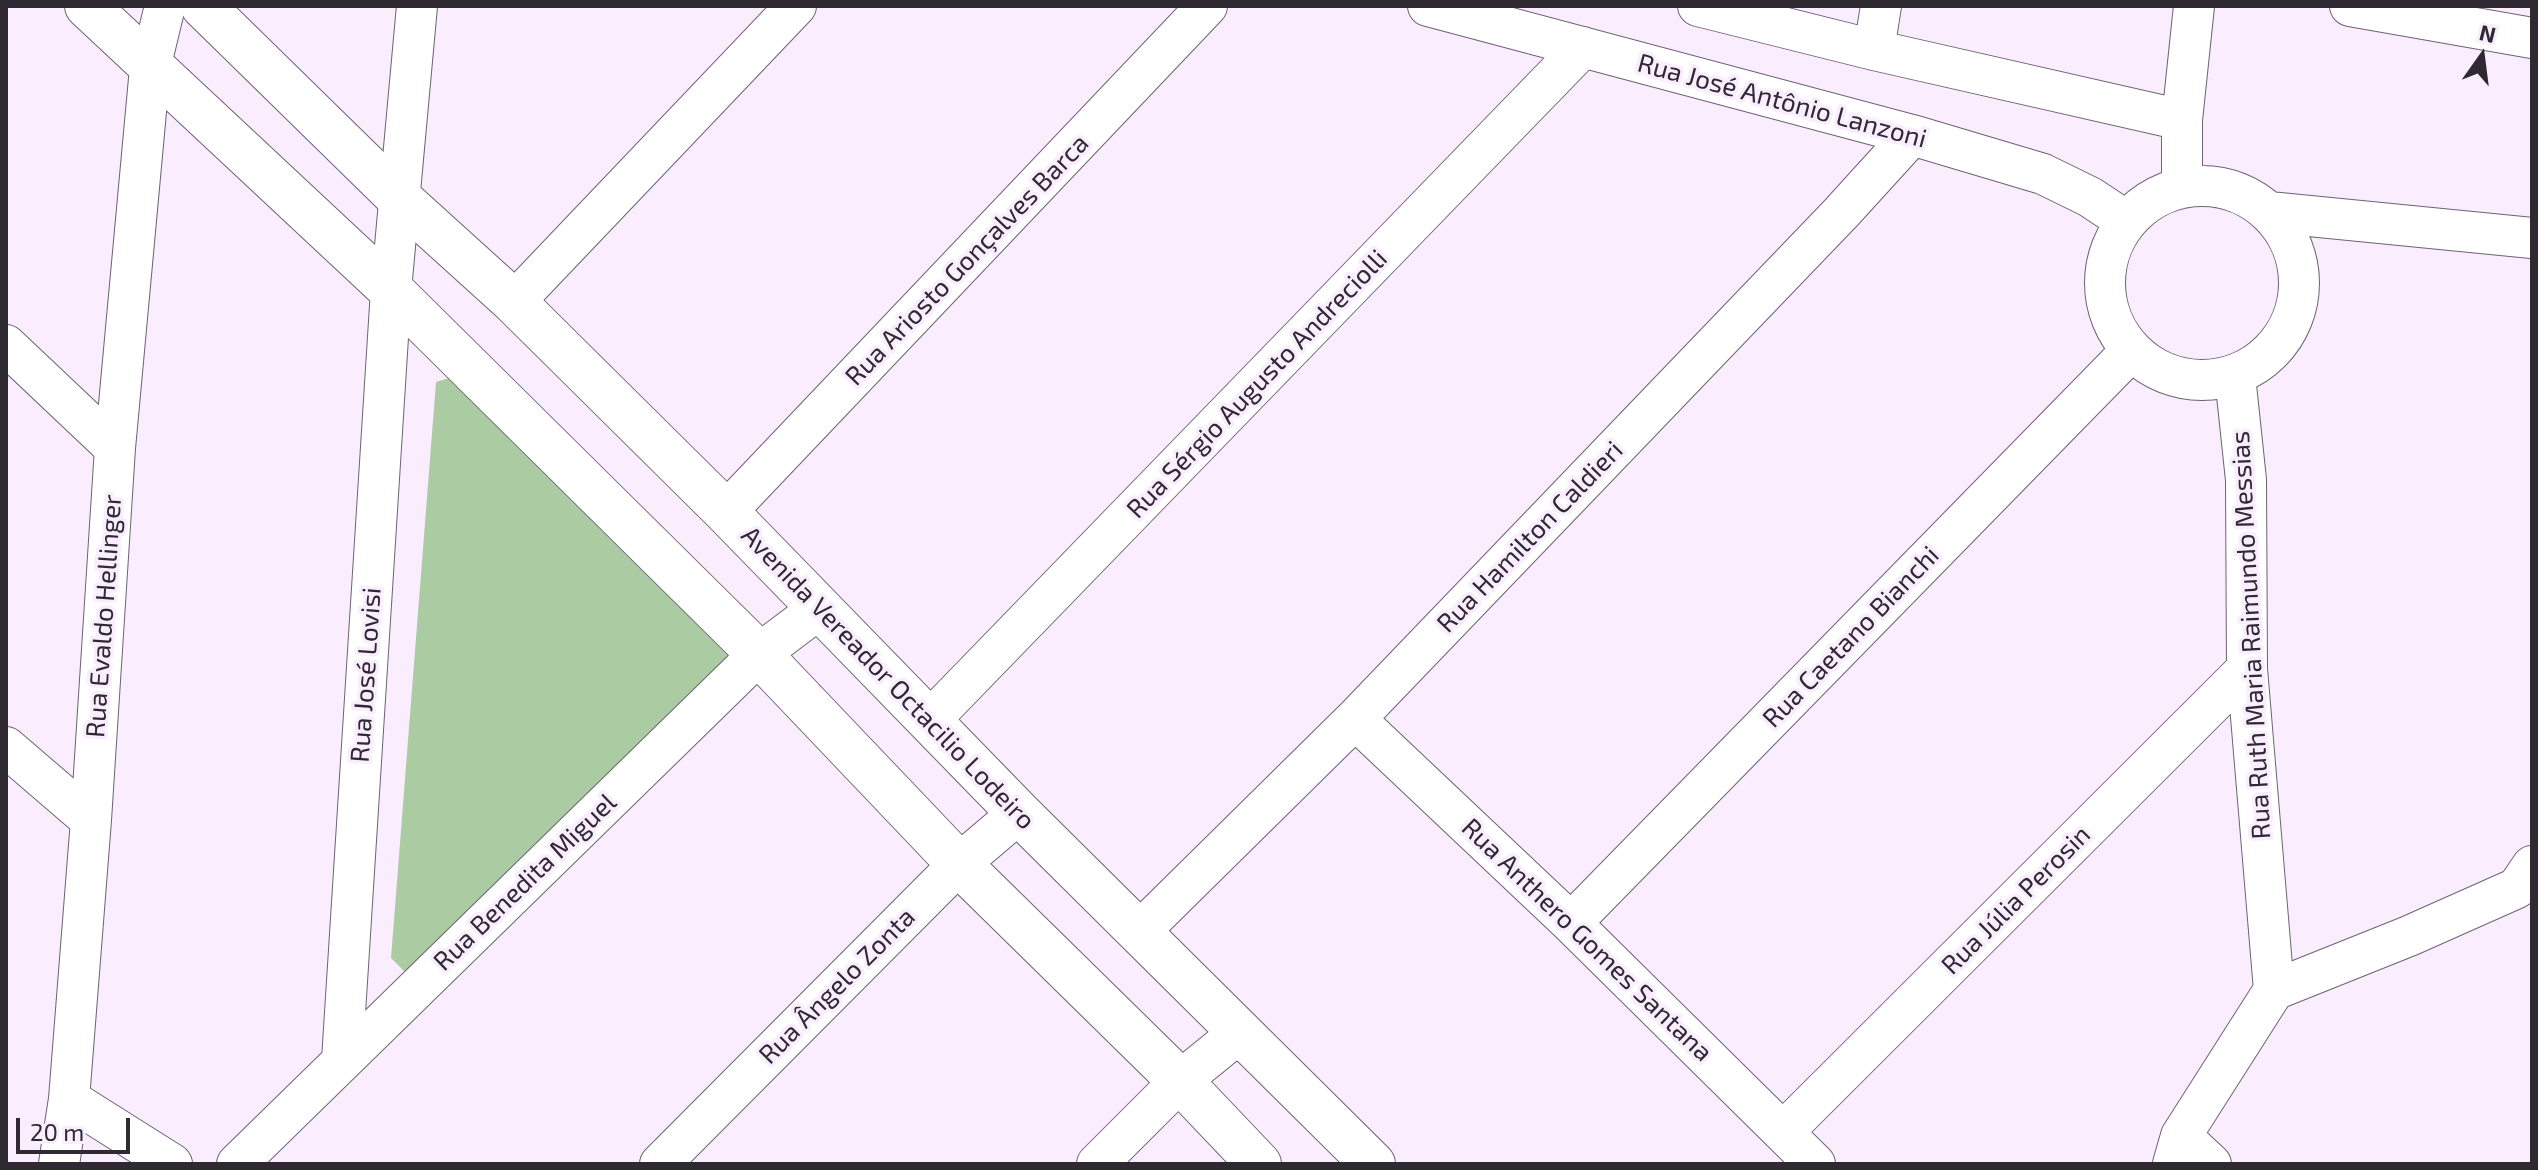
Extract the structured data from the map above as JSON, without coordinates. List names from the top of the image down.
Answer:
{
  "streets": {
    "street": [
      "Rua José Antônio Lanzoni",
      "Rua Ariosto Gonçalves Barca",
      "Rua Sérgio Augusto Andreciolli",
      "Rua Hamilton Caldieri",
      "Rua Evaldo Hellinger",
      "Rua Ruth Maria Raimundo Messias",
      "Rua Caetano Bianchi",
      "Rua José Lovisi",
      "Avenida Vereador Octacilio Lodeiro",
      "Rua Benedita Miguel",
      "Rua Júlia Perosin",
      "Rua Anthero Gomes Santana",
      "Rua Ângelo Zonta"
    ]
  },
  "crossings": [
    ["Rua José Antônio Lanzoni", "Rua Sérgio Augusto Andreciolli"],
    ["Rua José Antônio Lanzoni", "Rua Hamilton Caldieri"],
    ["Rua José Antônio Lanzoni", "Rua Ruth Maria Raimundo Messias"],
    ["Rua José Antônio Lanzoni", "Rua Caetano Bianchi"],
    ["Rua Ariosto Gonçalves Barca", "Avenida Vereador Octacilio Lodeiro"],
    ["Rua Sérgio Augusto Andreciolli", "Avenida Vereador Octacilio Lodeiro"],
    ["Rua Hamilton Caldieri", "Avenida Vereador Octacilio Lodeiro"],
    ["Rua Hamilton Caldieri", "Rua Anthero Gomes Santana"],
    ["Rua Ruth Maria Raimundo Messias", "Rua Caetano Bianchi"],
    ["Rua Ruth Maria Raimundo Messias", "Rua Júlia Perosin"],
    ["Rua Caetano Bianchi", "Rua Anthero Gomes Santana"],
    ["Rua José Lovisi", "Avenida Vereador Octacilio Lodeiro"],
    ["Rua José Lovisi", "Rua Benedita Miguel"],
    ["Avenida Vereador Octacilio Lodeiro", "Rua Benedita Miguel"],
    ["Avenida Vereador Octacilio Lodeiro", "Rua Ângelo Zonta"],
    ["Rua Júlia Perosin", "Rua Anthero Gomes Santana"]
  ],
  "scale_bar": "20 m",
  "north": "top"
}
